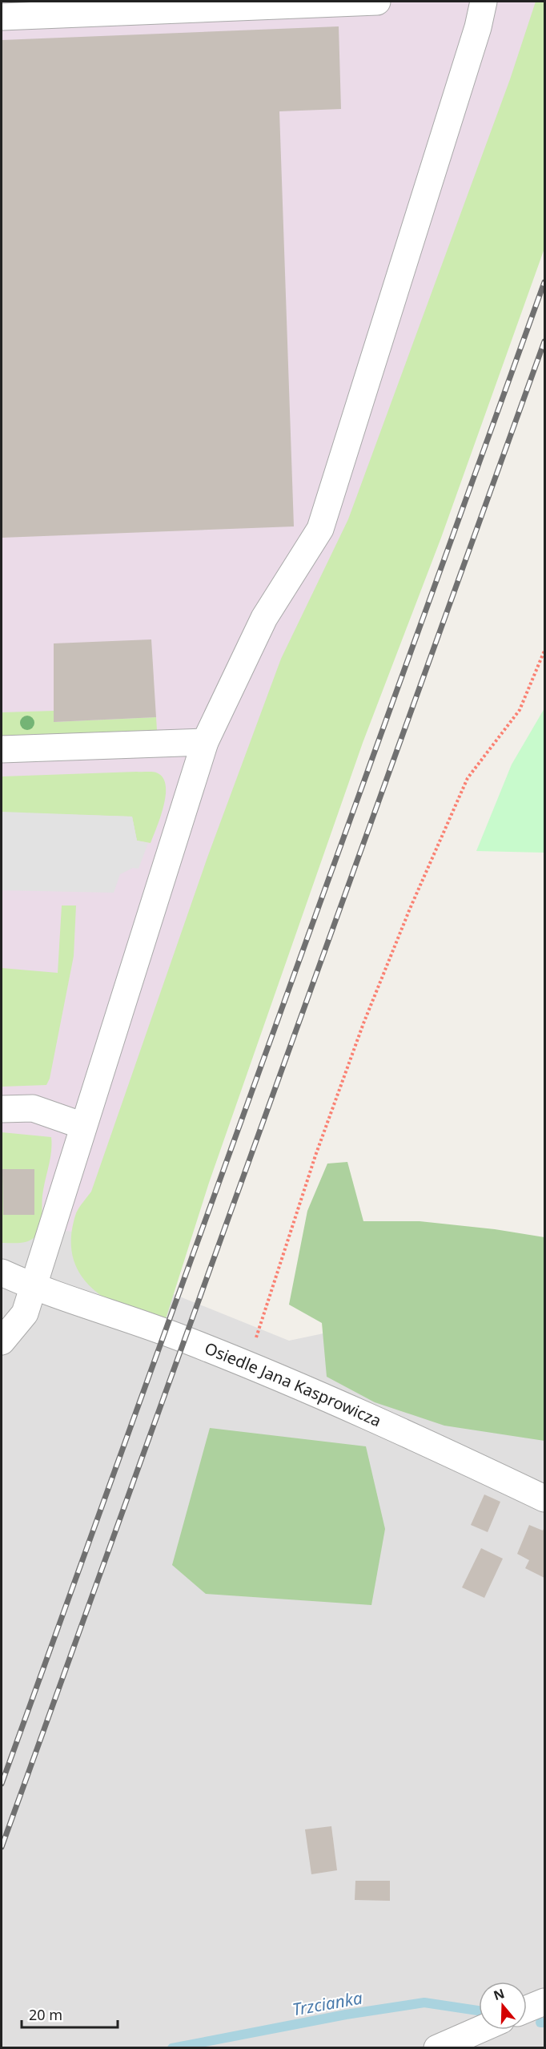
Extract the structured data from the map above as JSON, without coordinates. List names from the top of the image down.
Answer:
{
  "streets": {
    "street": ["Osiedle Jana Kasprowicza"]
  },
  "water": ["Trzcianka"],
  "scale_bar": "20 m",
  "north": "top"
}
